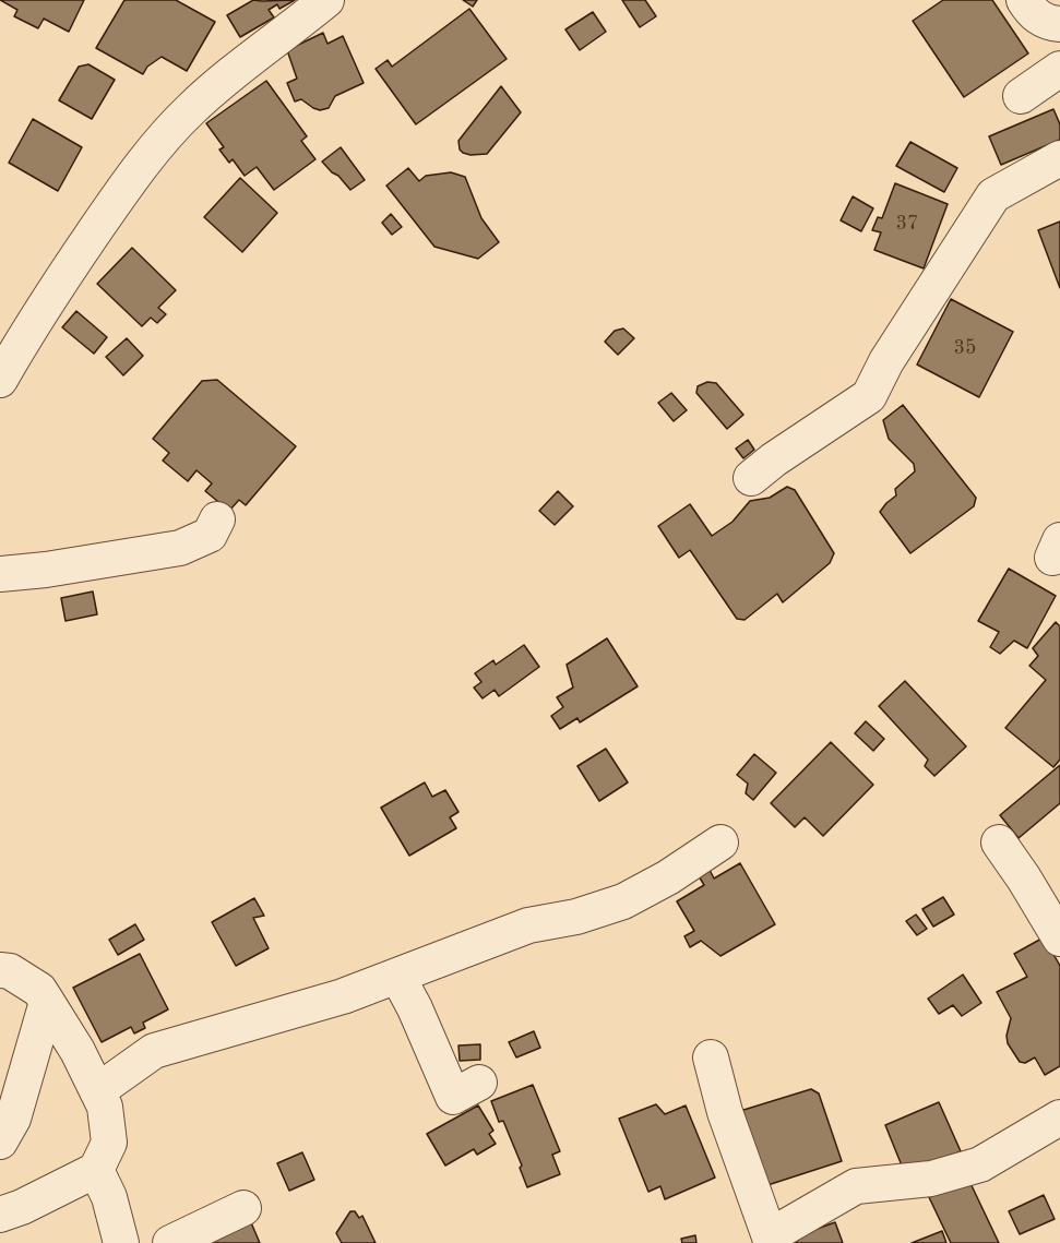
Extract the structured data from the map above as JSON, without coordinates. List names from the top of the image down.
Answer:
{
  "house_numbers": ["37", "35"]
}
